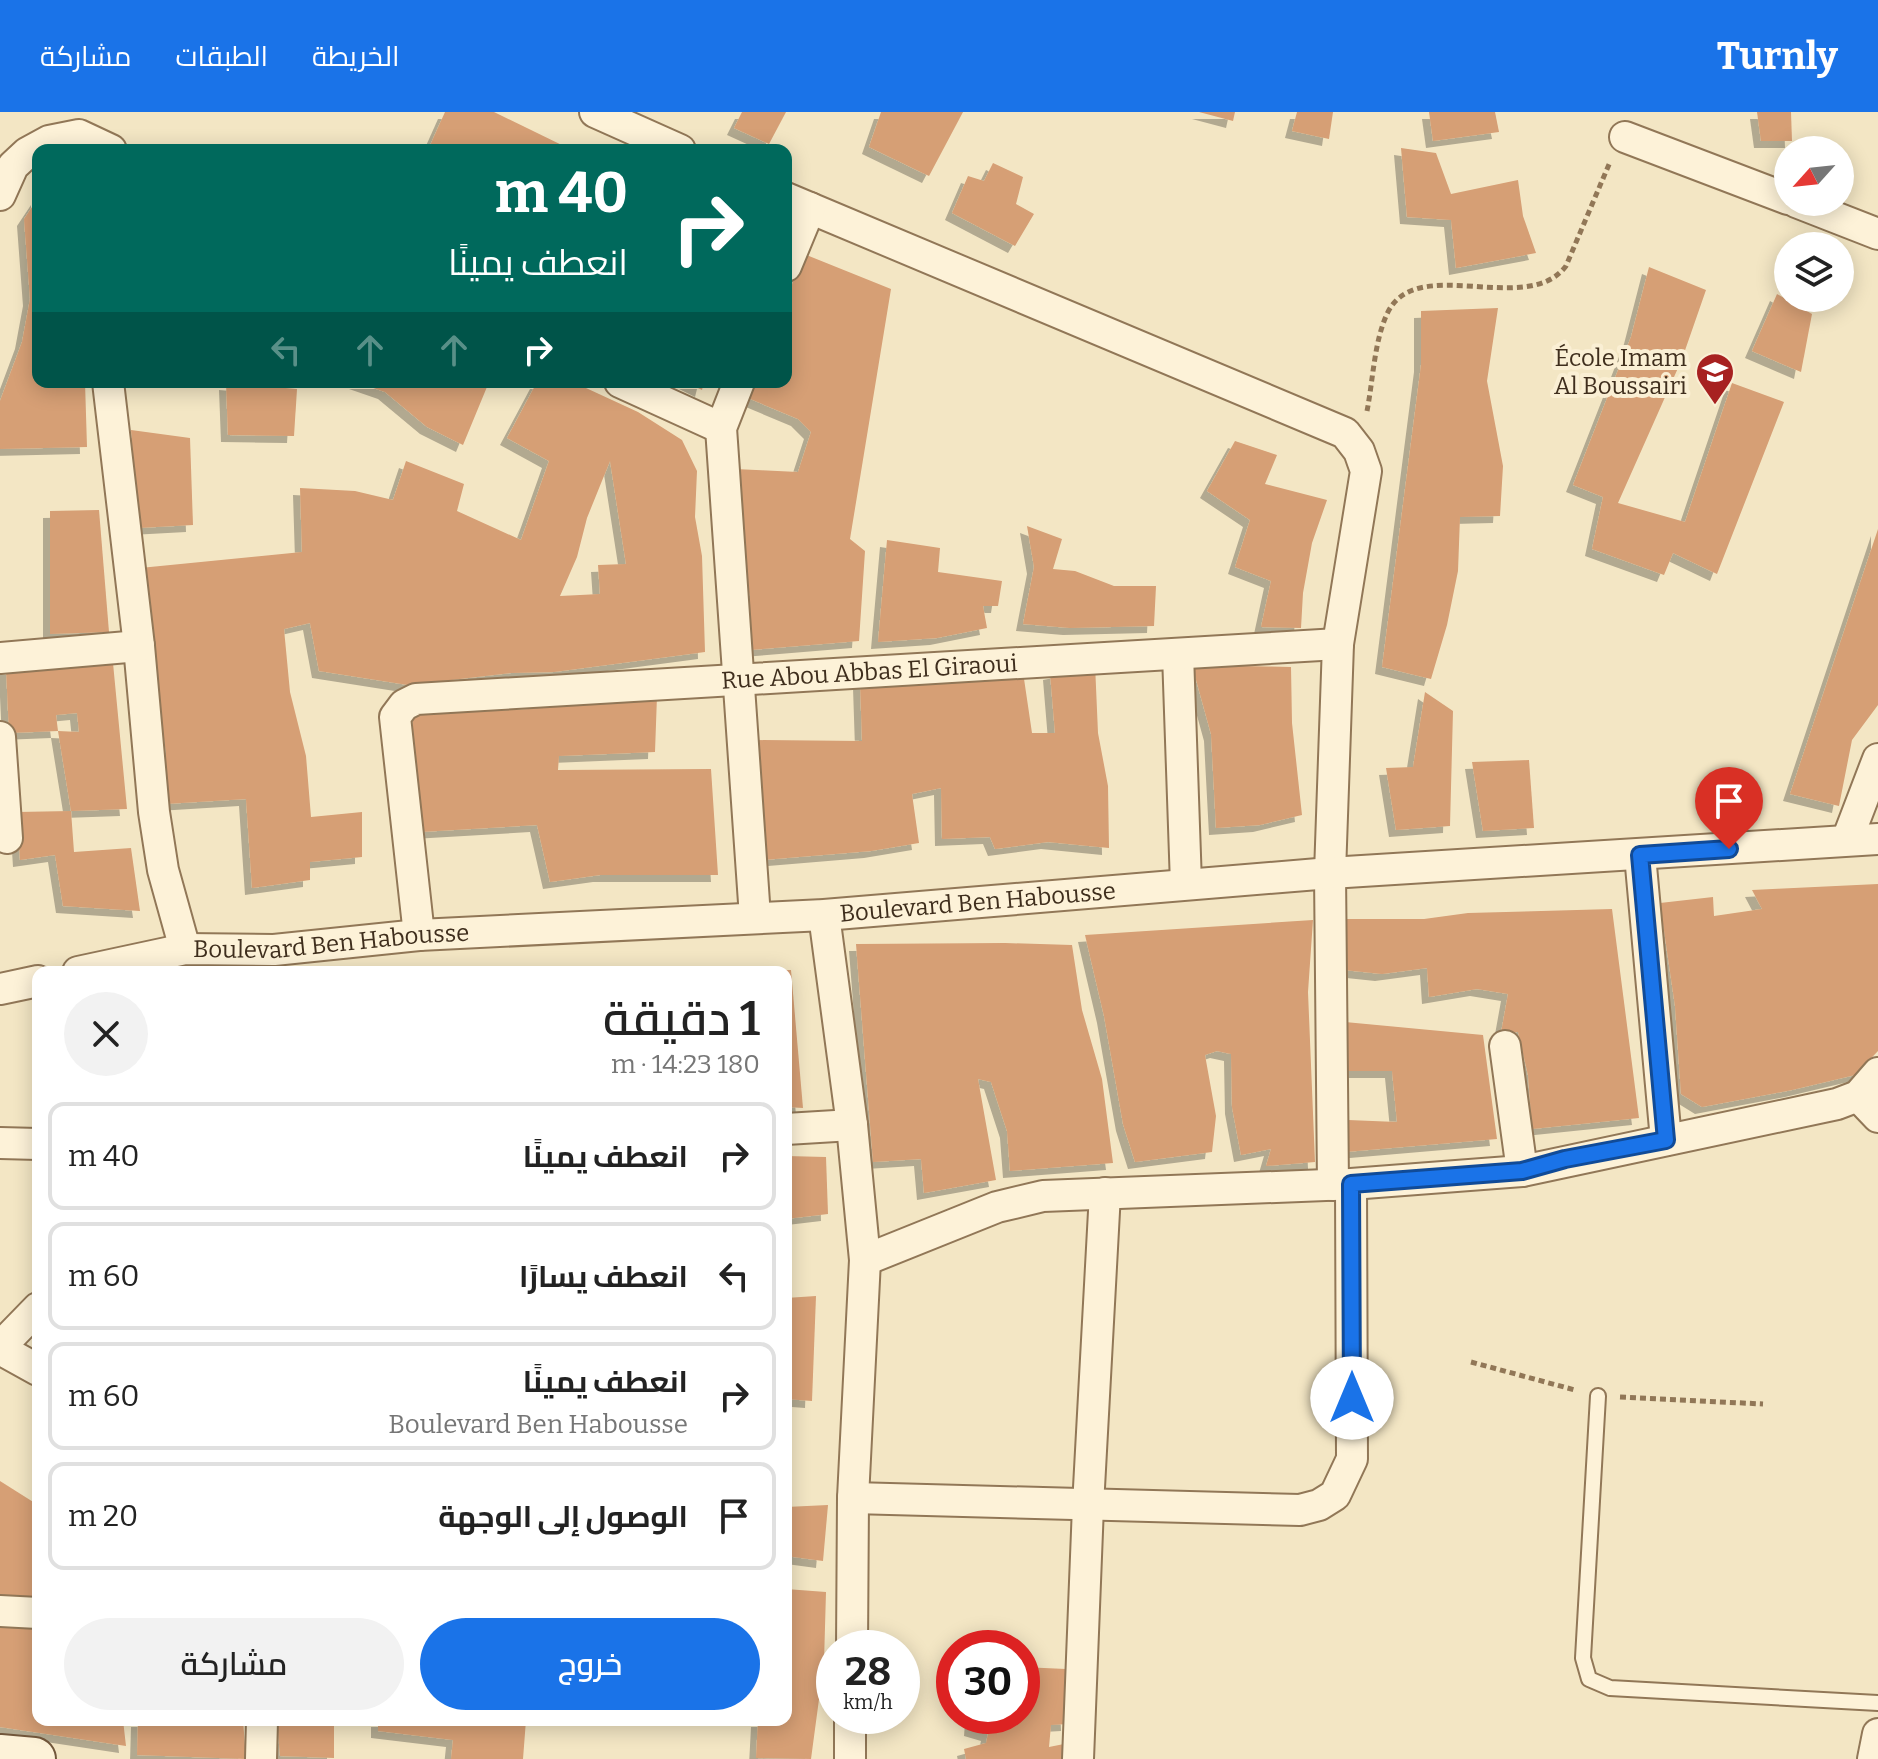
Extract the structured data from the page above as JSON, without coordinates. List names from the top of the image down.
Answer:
{
  "streets": {
    "street": ["Rue Abou Abbas El Giraoui", "Boulevard Ben Habousse"]
  },
  "crossings": [
    ["Rue Abou Abbas El Giraoui", "Boulevard Ben Habousse"]
  ],
  "places": {
    "school or university": ["École Imam Al Boussairi"]
  },
  "north": "bottom left",
  "page": {
    "header": "Turnly",
    "nav": ["الخريطة", "الطبقات", "مشاركة"],
    "turn": ["40 m", "انعطف يمينًا"],
    "heading": ["1 دقيقة", "180 m · 14:23"],
    "list": [
      {
        "name": "انعطف يمينًا",
        "value": "40 m"
      },
      {
        "name": "انعطف يسارًا",
        "value": "60 m"
      },
      {
        "name": "انعطف يمينًا",
        "note": "Boulevard Ben Habousse",
        "value": "60 m"
      },
      {
        "name": "الوصول إلى الوجهة",
        "value": "20 m"
      }
    ],
    "buttons": ["خروج", "مشاركة"],
    "speed": "28 km/h",
    "limit": "30"
  }
}
